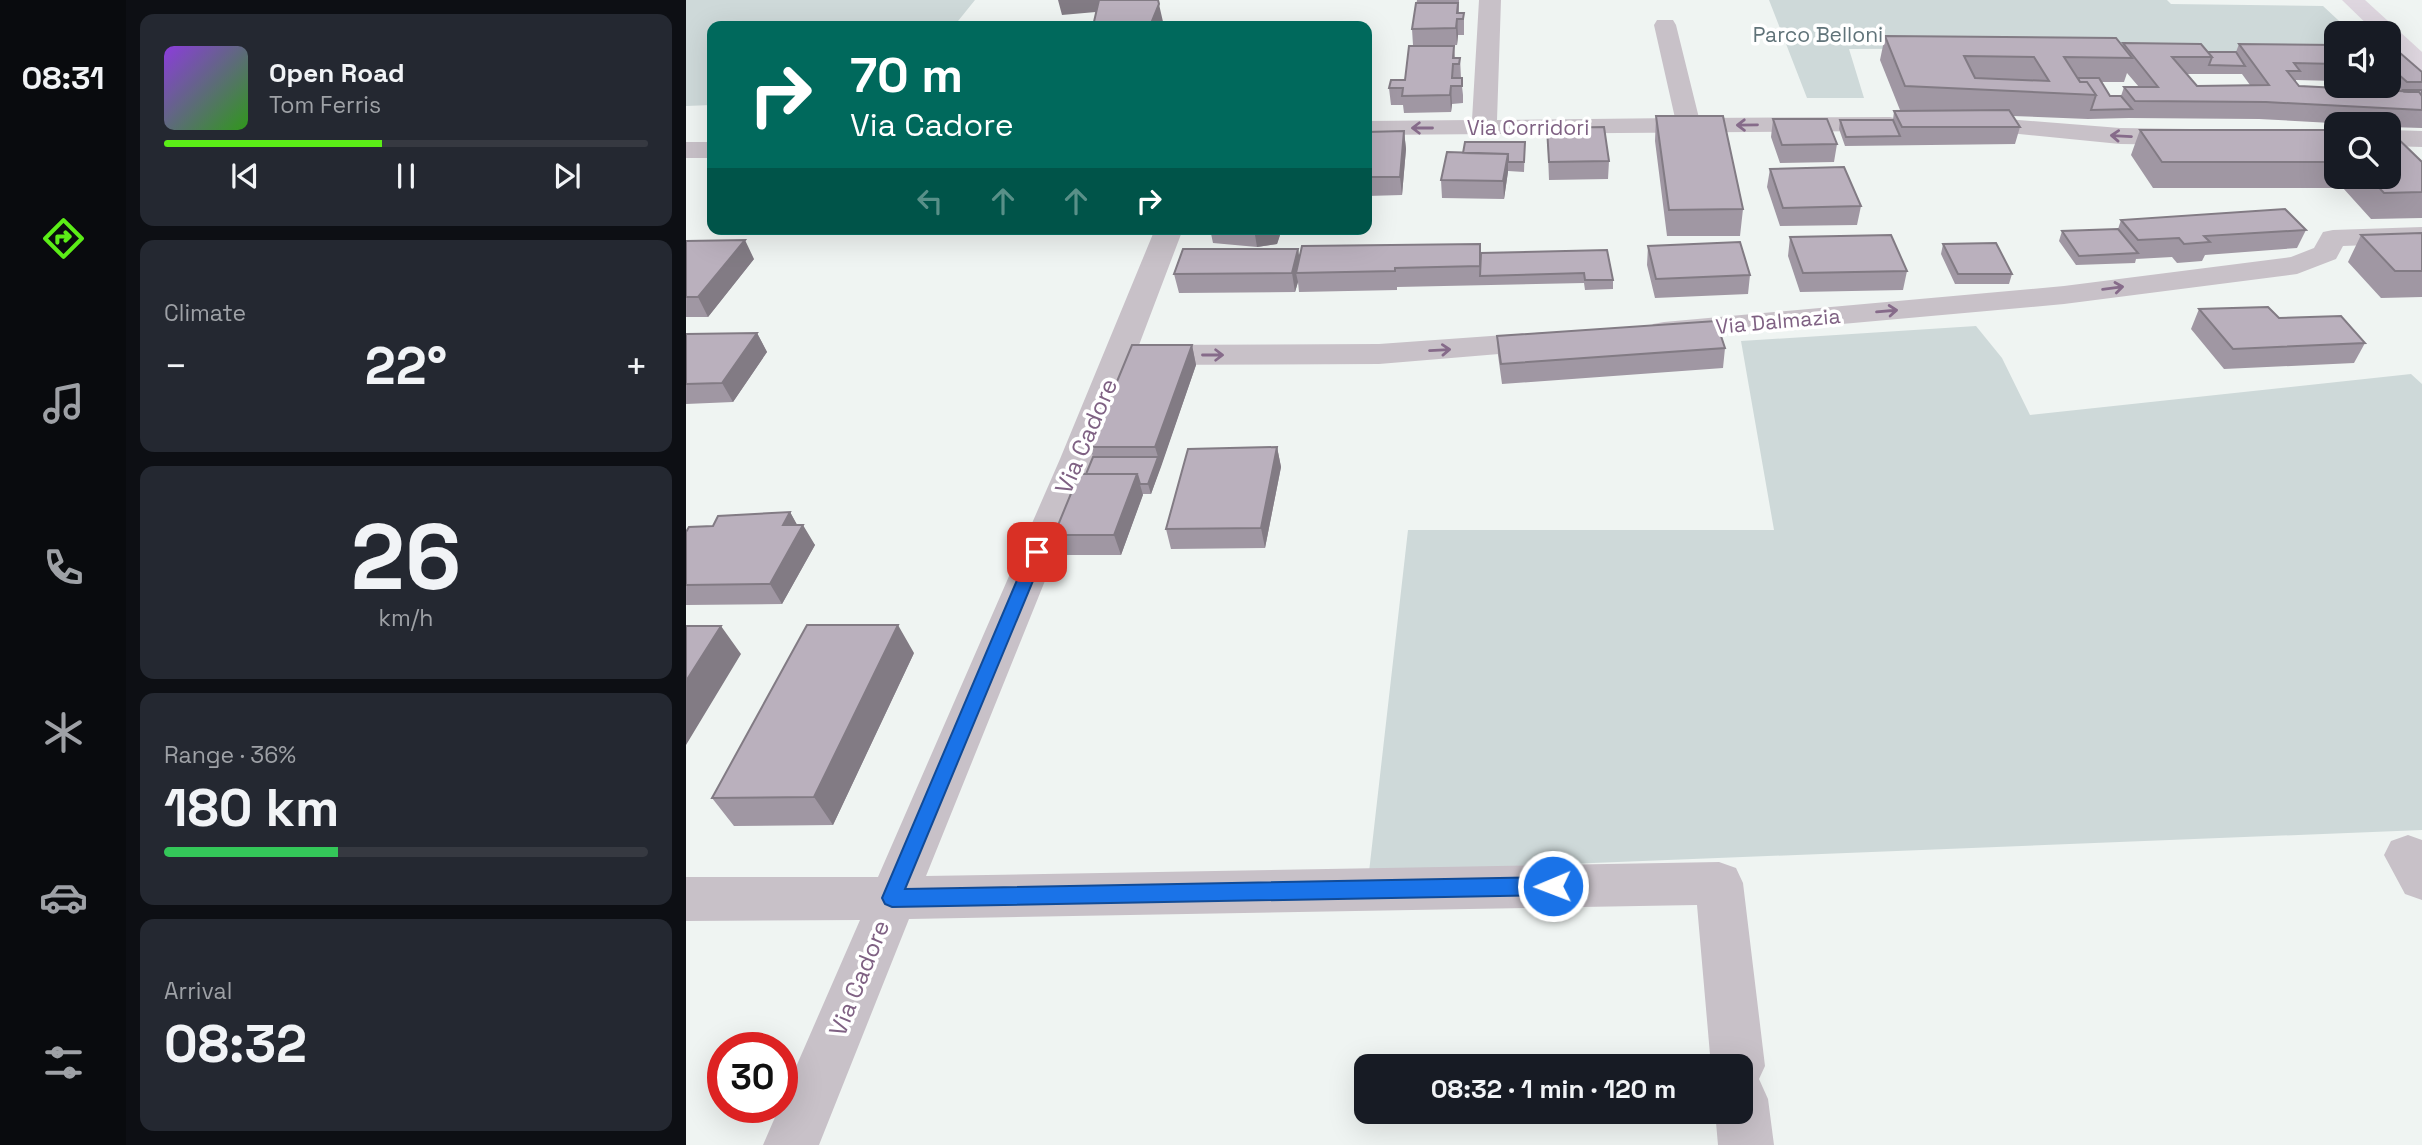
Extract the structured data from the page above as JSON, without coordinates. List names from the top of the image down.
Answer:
{
  "streets": {
    "street": ["Via Corridori", "Via Dalmazia", "Via Cadore"]
  },
  "parks": ["Parco Belloni"],
  "page": {
    "tabs": "08:31",
    "turn": ["70 m", "Via Cadore"],
    "song": ["Open Road", "Tom Ferris"],
    "tile": [
      "Climate",
      ["26", "km/h"],
      ["Range · 36%", "180 km"],
      ["Arrival", "08:32"]
    ],
    "heat": ["−", "22°", "+"],
    "limit": "30",
    "trip": "08:32 · 1 min · 120 m"
  }
}
